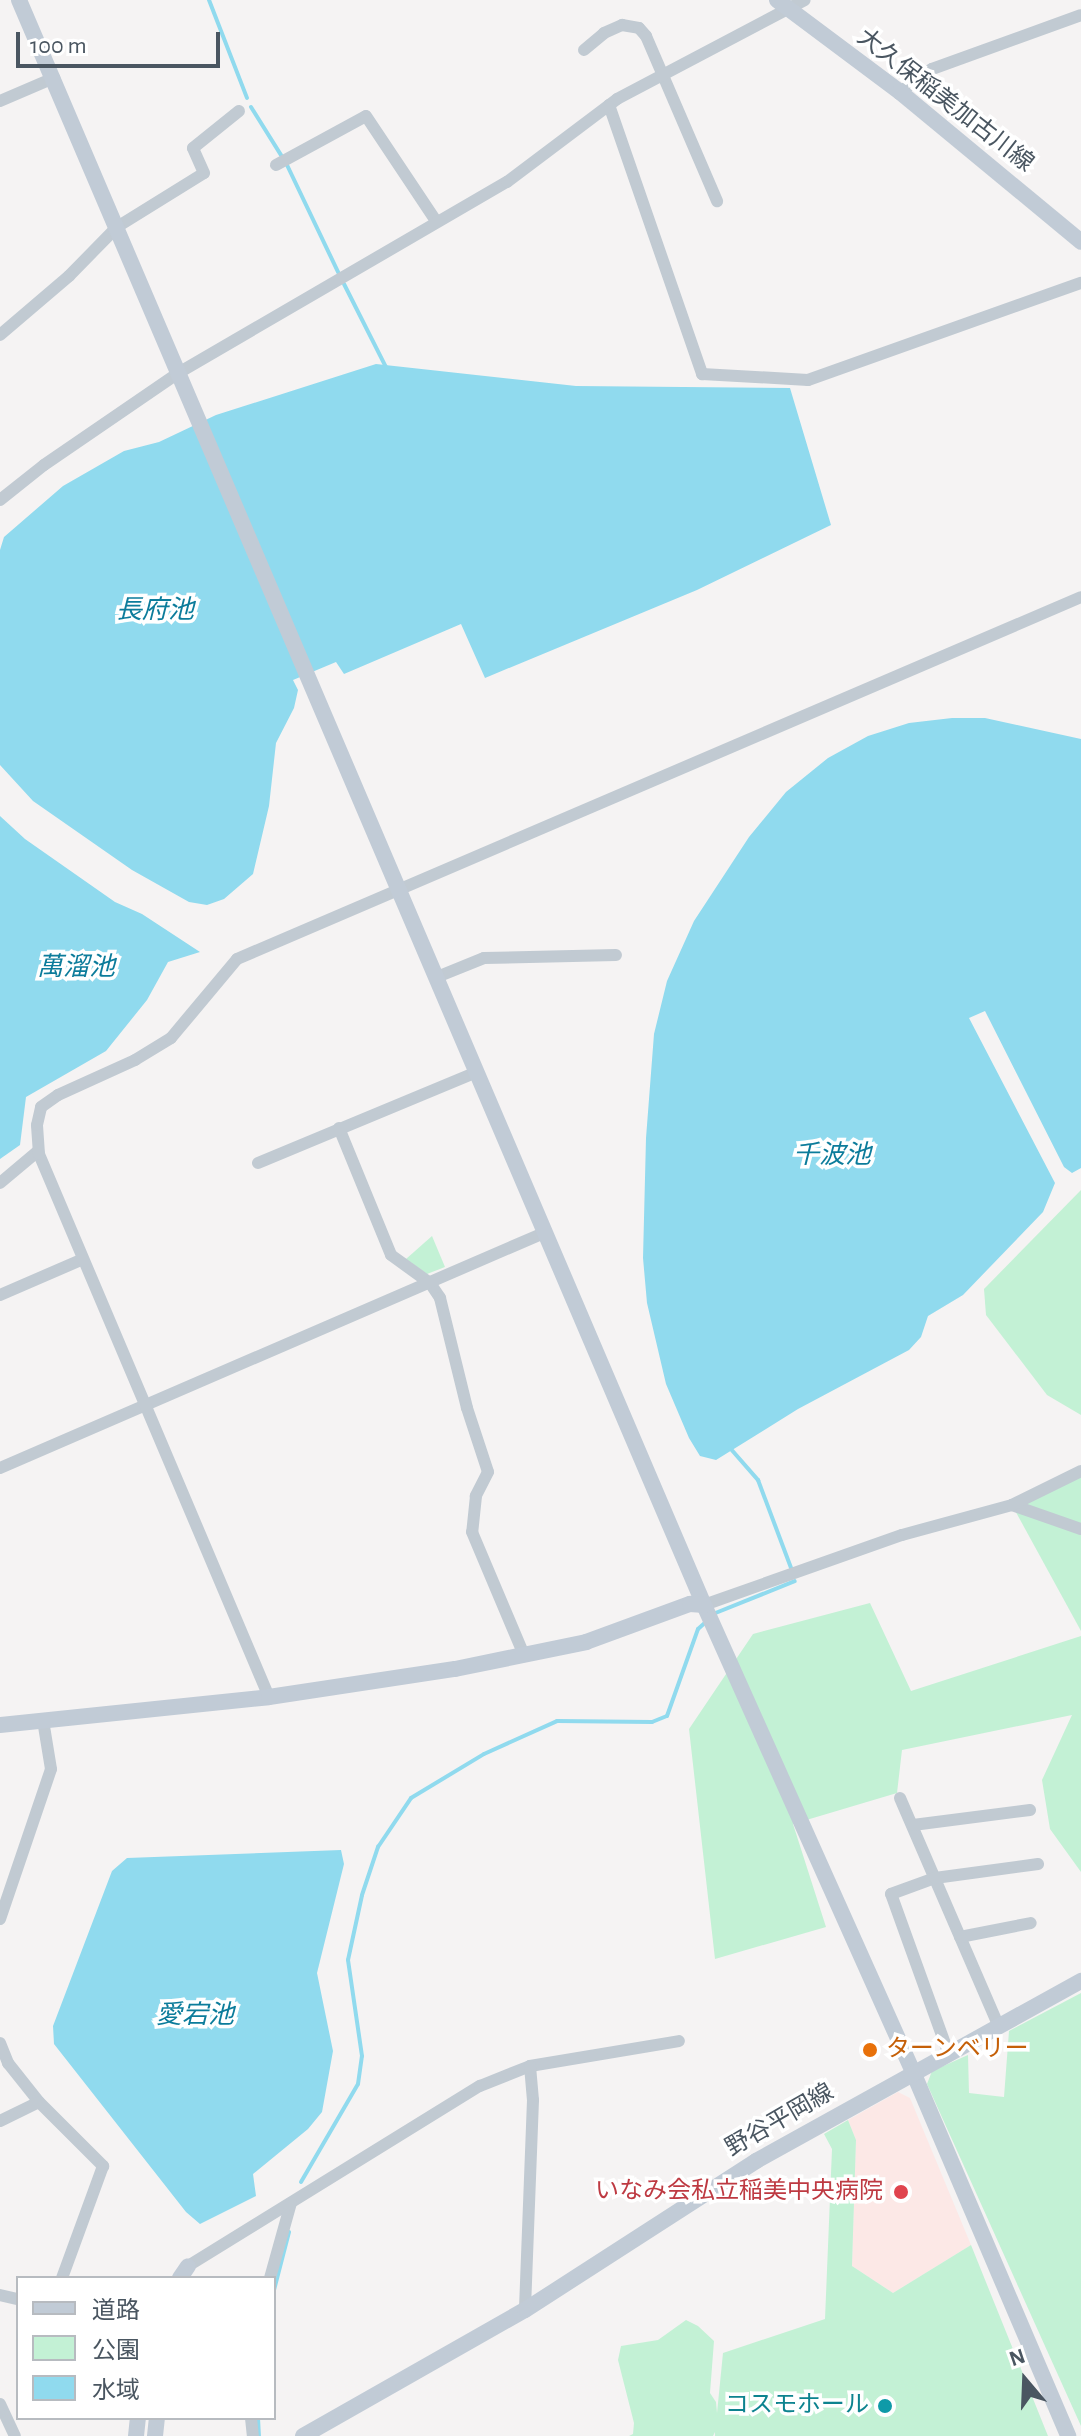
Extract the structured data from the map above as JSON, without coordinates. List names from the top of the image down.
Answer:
{
  "streets": {
    "street": ["大久保稲美加古川線", "野谷平岡線"]
  },
  "water": [
    "長府池",
    "萬溜池",
    "千波池",
    "愛宕池"
  ],
  "places": ["ターンベリー", "いなみ会私立稲美中央病院", "コスモホール"],
  "legend": ["道路", "公園", "水域"],
  "scale_bar": "100 m",
  "north": "top"
}
